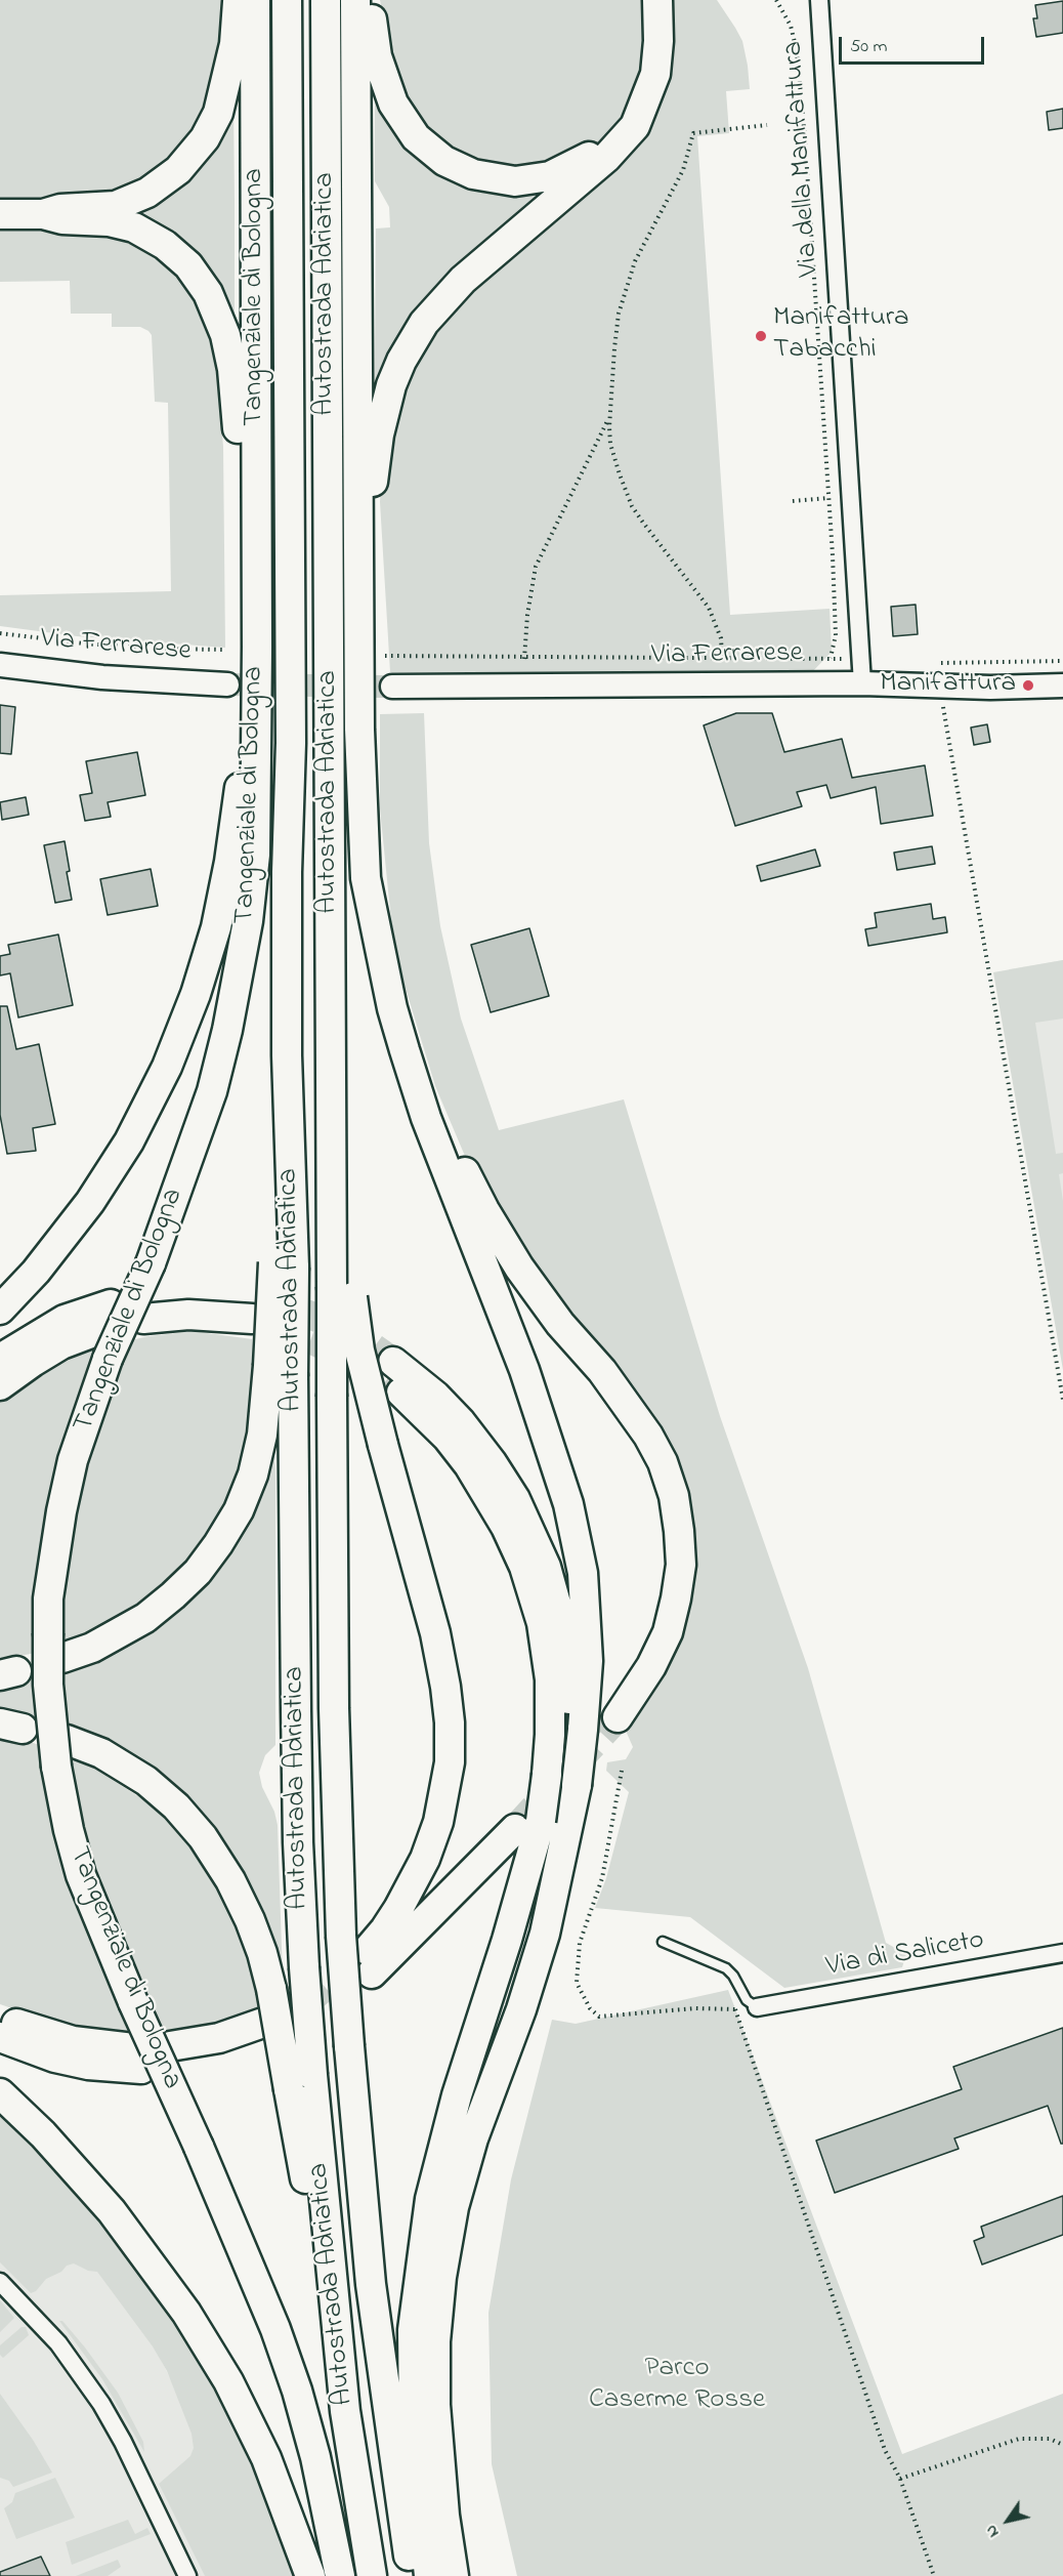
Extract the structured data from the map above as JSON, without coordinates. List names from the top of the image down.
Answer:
{
  "streets": {
    "highway": ["Autostrada Adriatica", "Tangenziale di Bologna"],
    "main road": ["Via Ferrarese"],
    "street": ["Via della Manifattura", "Via di Saliceto"]
  },
  "crossings": [
    ["Via della Manifattura", "Via Ferrarese"]
  ],
  "parks": ["Parco Caserme Rosse"],
  "places": ["Manifattura Tabacchi", "Manifattura"],
  "scale_bar": "50 m",
  "north": "bottom left"
}
